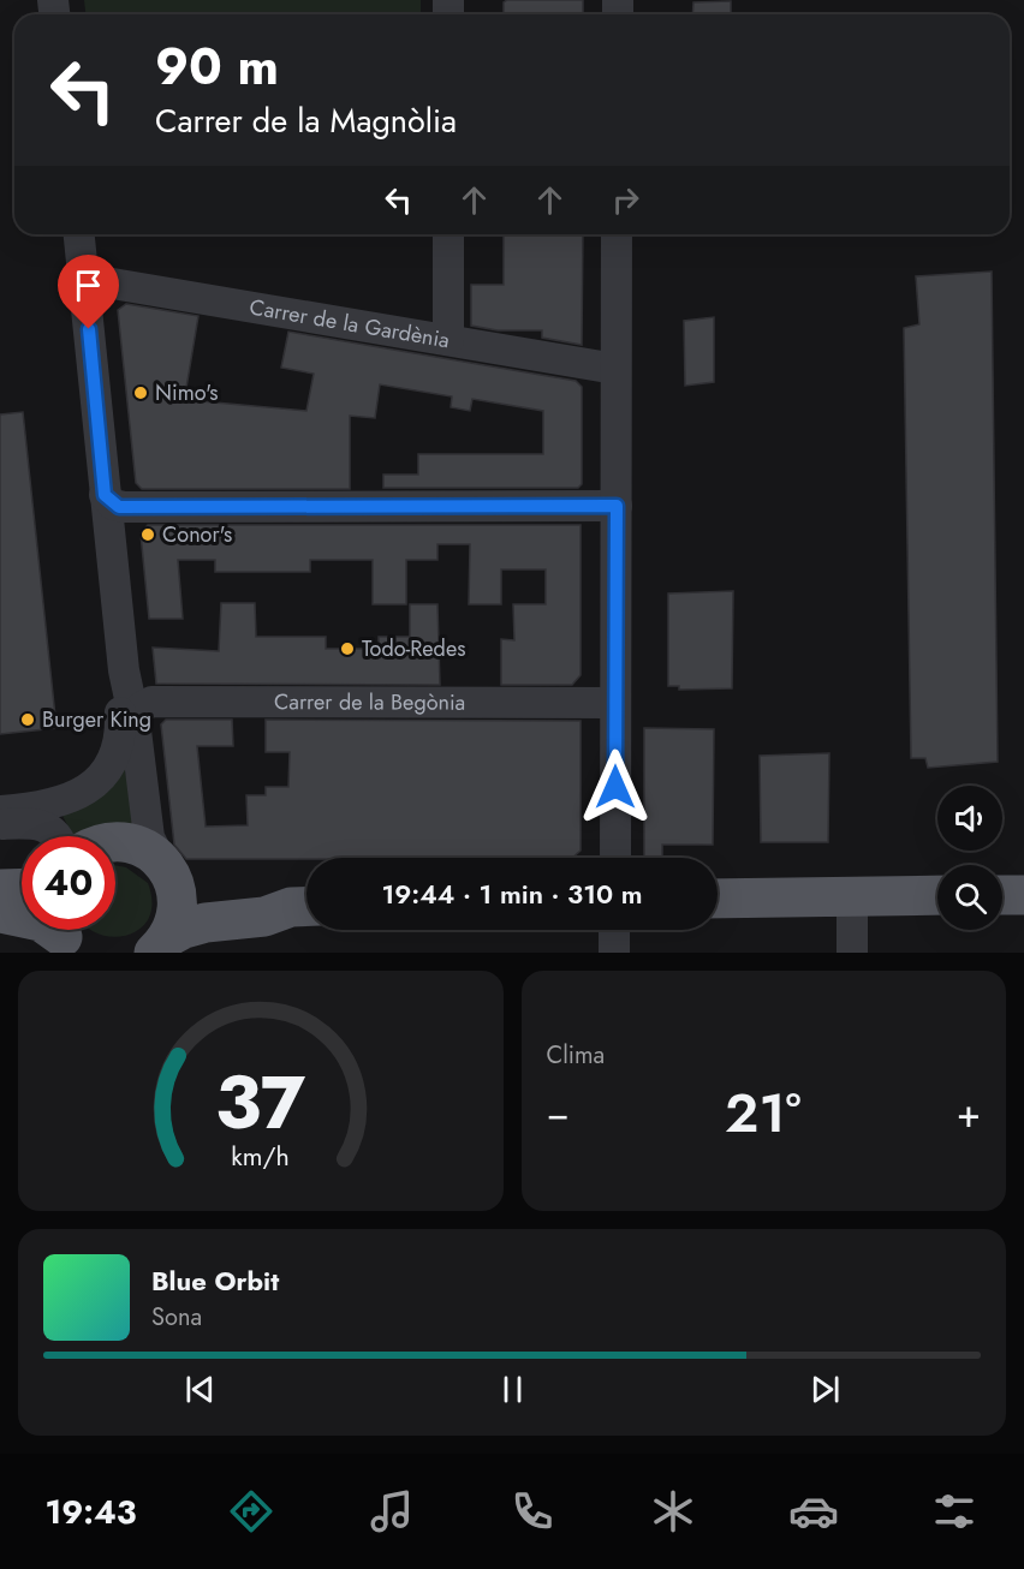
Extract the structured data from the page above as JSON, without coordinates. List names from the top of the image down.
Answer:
{
  "streets": {
    "street": ["Carrer de la Gardènia", "Carrer de la Begònia"]
  },
  "places": [
    "Nimo's",
    "Conor's",
    "Todo-Redes",
    "Burger King"
  ],
  "page": {
    "turn": ["90 m", "Carrer de la Magnòlia"],
    "limit": "40",
    "trip": "19:44 · 1 min · 310 m",
    "tile": "Clima",
    "heat": ["−", "21°", "+"],
    "song": ["Blue Orbit", "Sona"],
    "tabs": "19:43",
    "gauge": ["37", "km/h"]
  }
}
